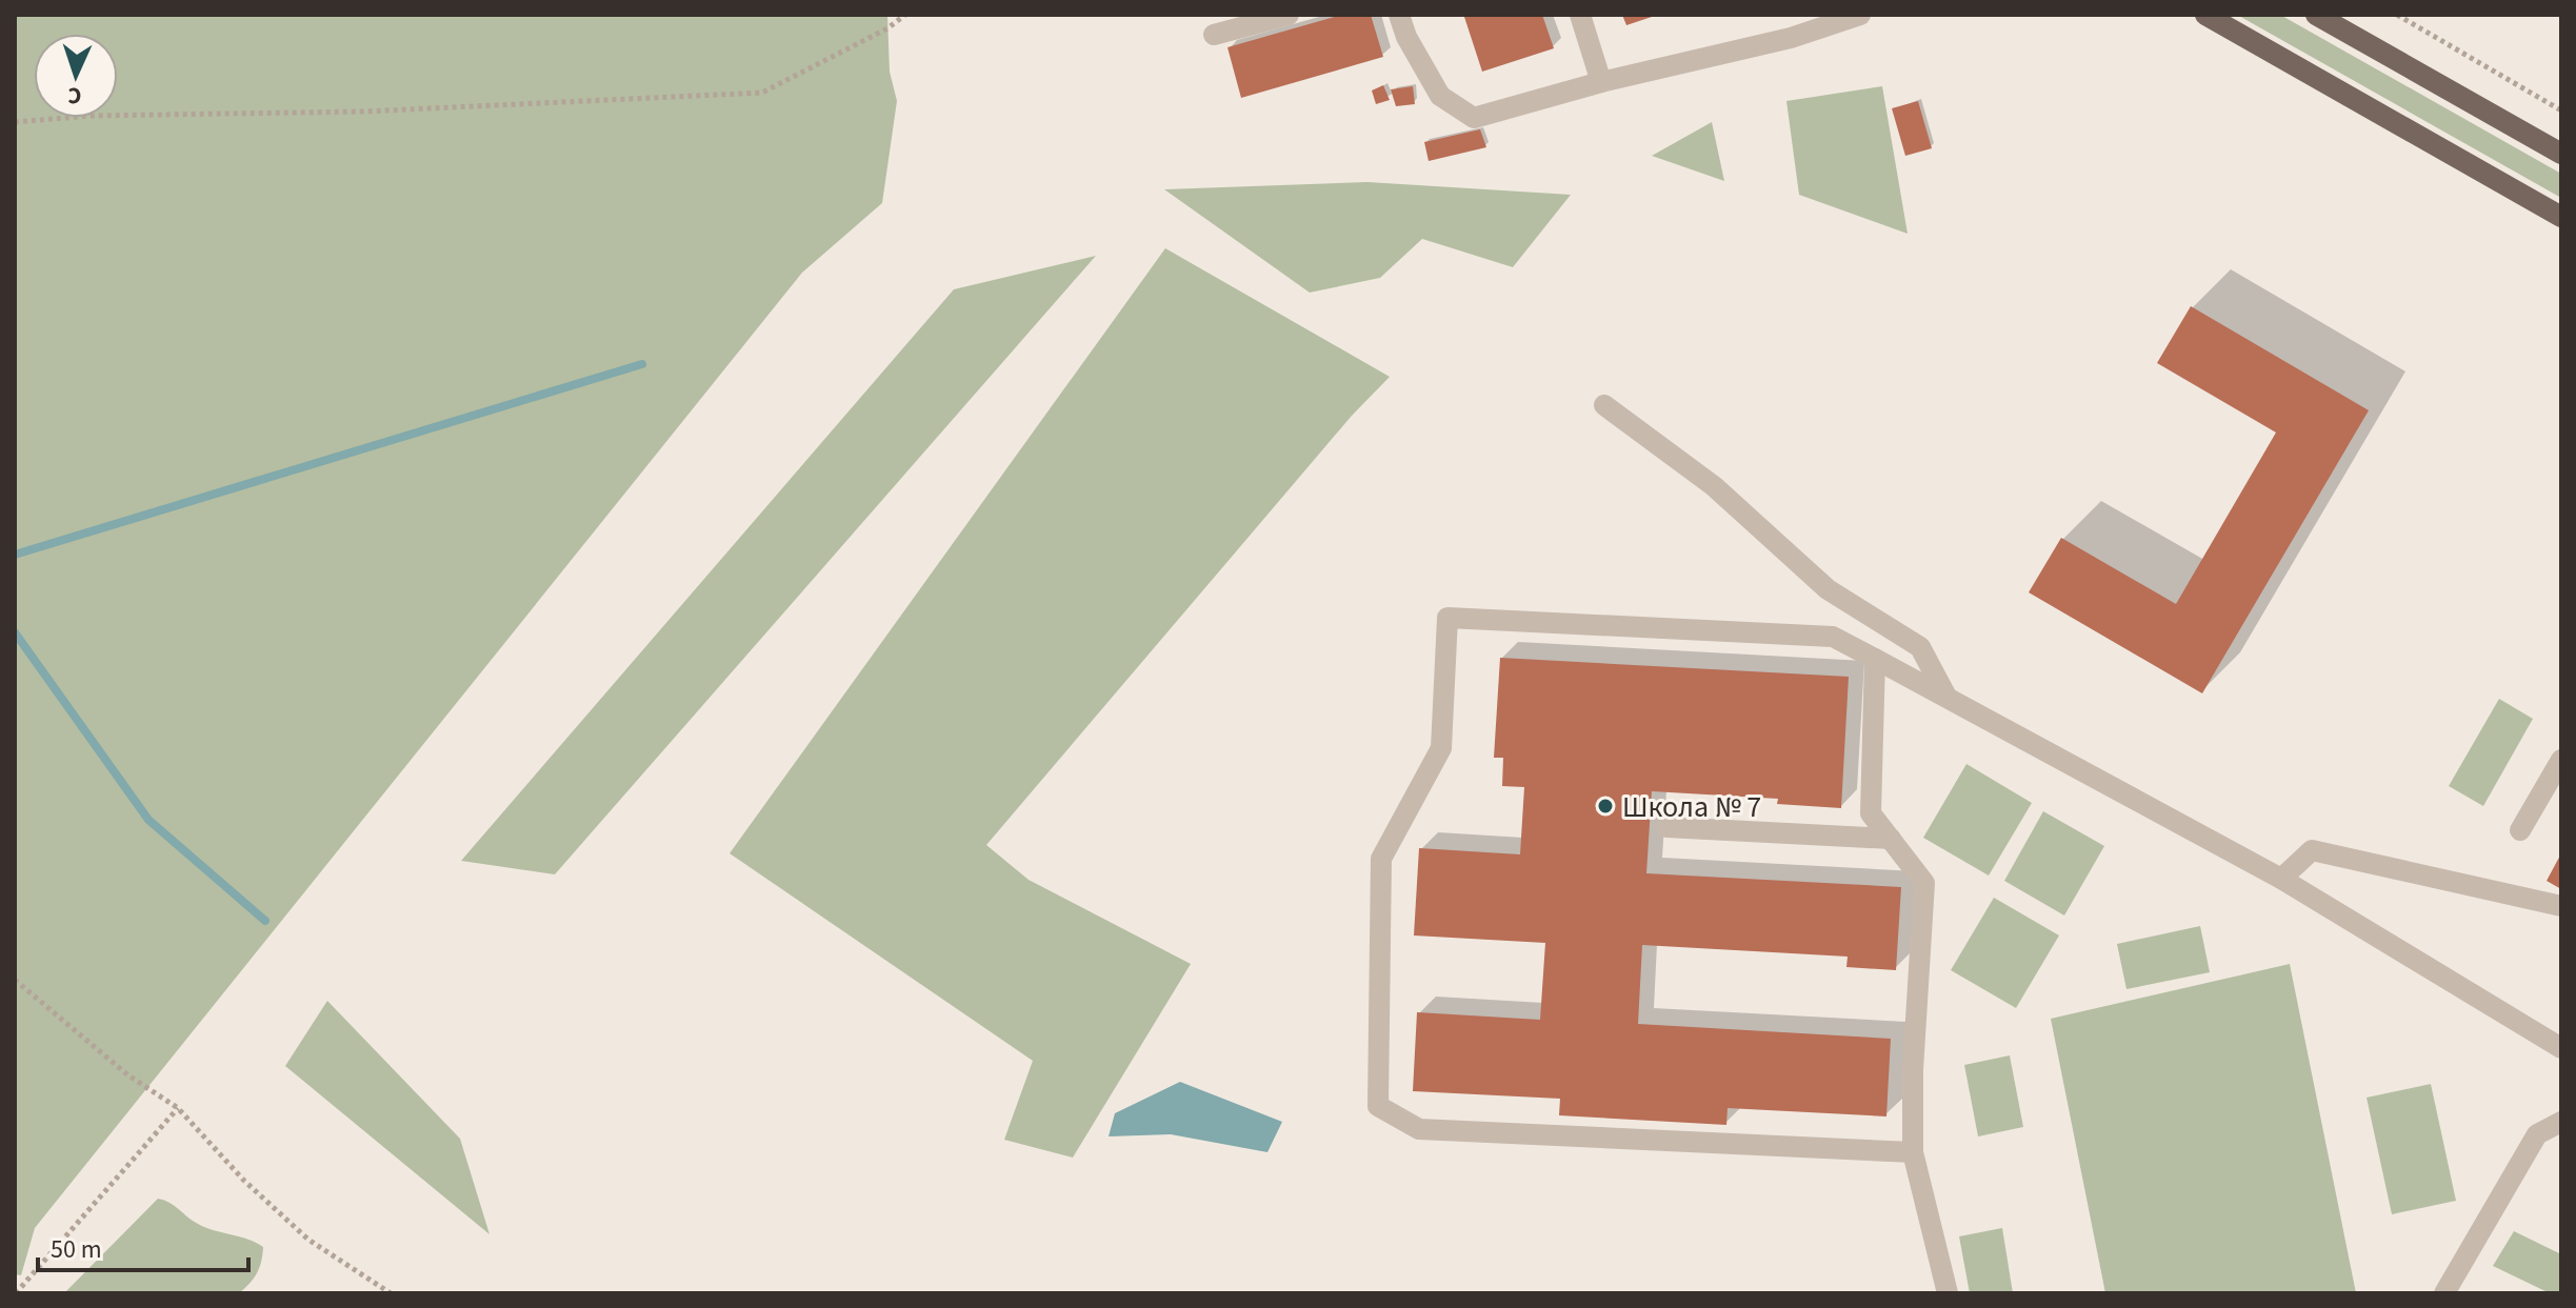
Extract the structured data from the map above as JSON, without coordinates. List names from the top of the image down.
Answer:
{
  "places": ["Школа № 7"],
  "scale_bar": "50 m",
  "north": "bottom"
}
